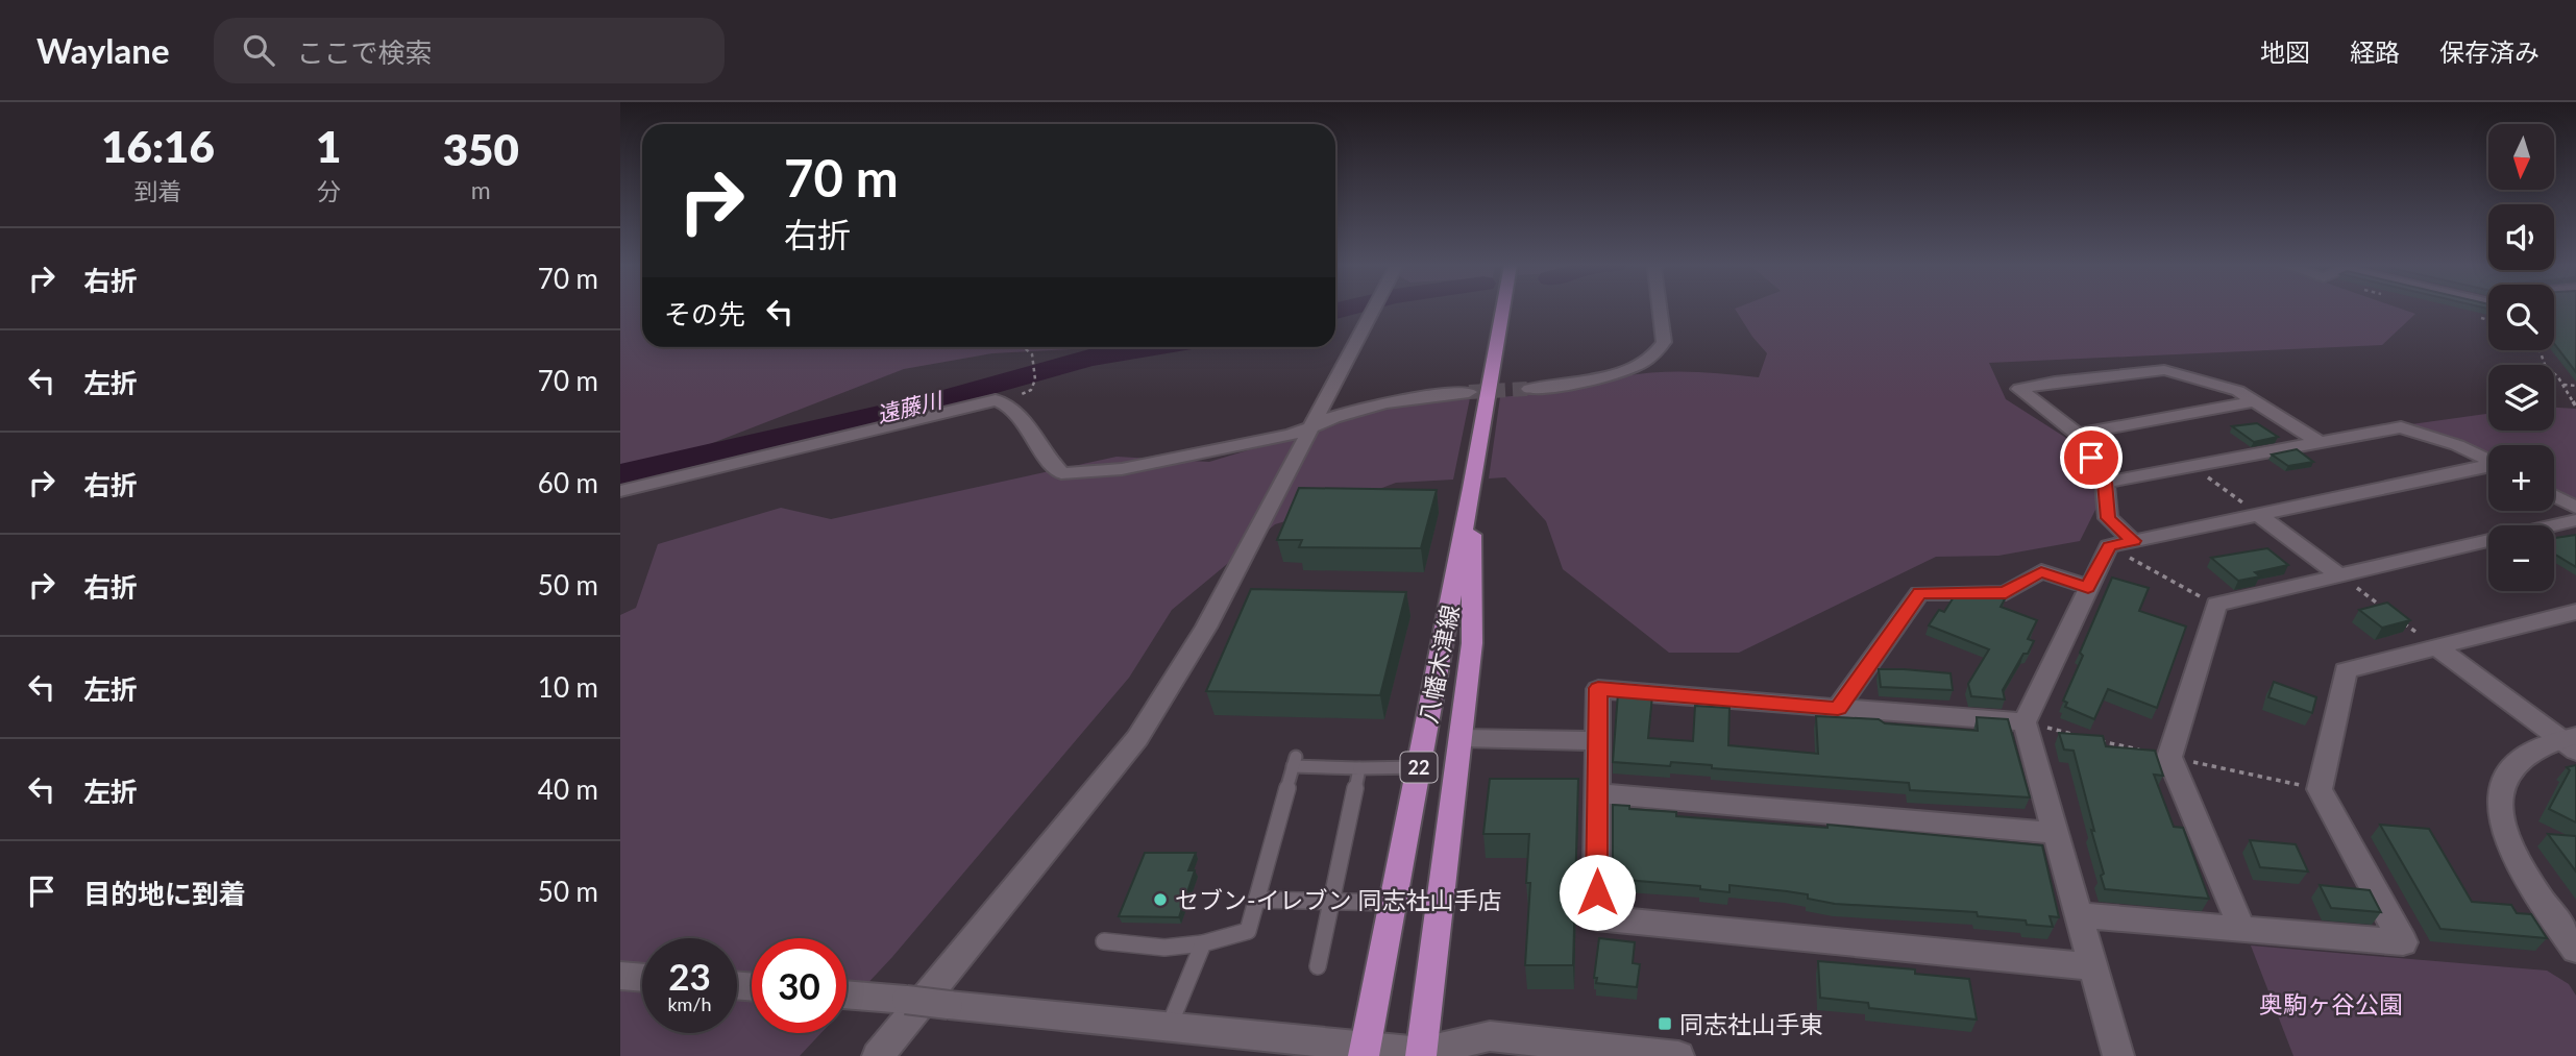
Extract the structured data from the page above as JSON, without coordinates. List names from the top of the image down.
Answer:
{
  "streets": {
    "main road": ["八幡木津線", "22"]
  },
  "water": ["遠藤川"],
  "parks": ["奥駒ヶ谷公園"],
  "places": {
    "other": ["セブン-イレブン 同志社山手店"],
    "transit": ["同志社山手東"]
  },
  "north": "bottom",
  "page": {
    "header": "Waylane",
    "search": "ここで検索",
    "nav": ["地図", "経路", "保存済み"],
    "eta": [
      "16:16",
      "到着",
      "1",
      "分",
      "350",
      "m"
    ],
    "map_buttons": ["+", "−"],
    "turn": ["70 m", "右折"],
    "list": [
      {
        "name": "右折",
        "value": "70 m"
      },
      {
        "name": "左折",
        "value": "70 m"
      },
      {
        "name": "右折",
        "value": "60 m"
      },
      {
        "name": "右折",
        "value": "50 m"
      },
      {
        "name": "左折",
        "value": "10 m"
      },
      {
        "name": "左折",
        "value": "40 m"
      },
      {
        "name": "目的地に到着",
        "value": "50 m"
      }
    ],
    "then": "その先",
    "speed": "23 km/h",
    "limit": "30"
  }
}
